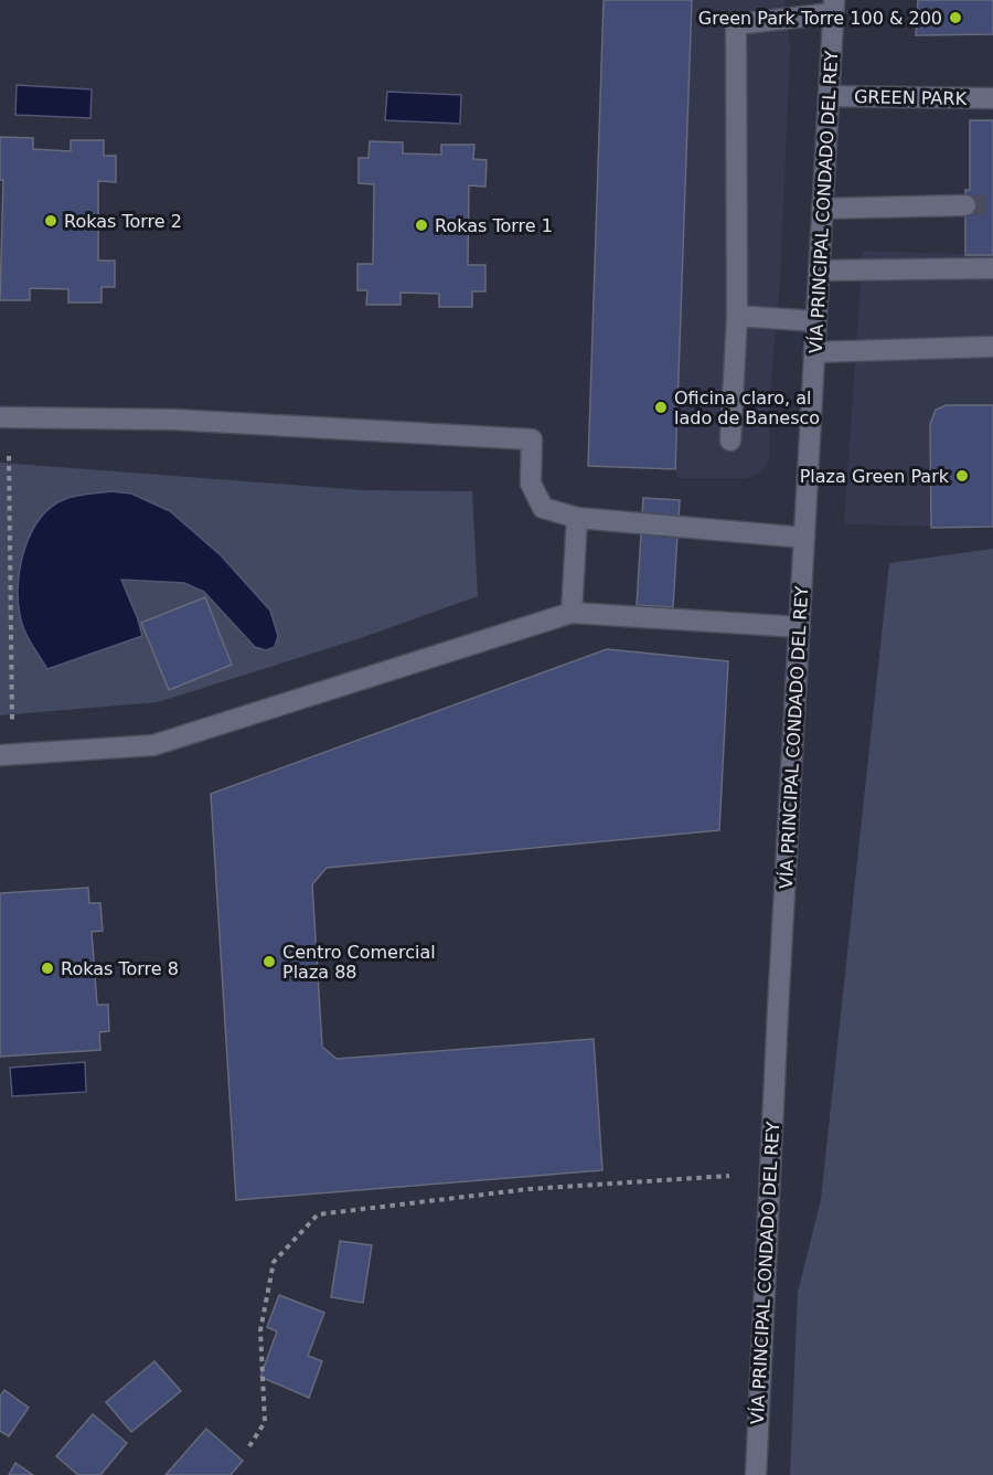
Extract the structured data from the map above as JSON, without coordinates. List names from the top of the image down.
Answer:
{
  "streets": {
    "street": ["GREEN PARK", "VÍA PRINCIPAL CONDADO DEL REY"]
  },
  "crossings": [
    ["GREEN PARK", "VÍA PRINCIPAL CONDADO DEL REY"]
  ],
  "places": [
    "Green Park Torre 100 & 200",
    "Rokas Torre 2",
    "Rokas Torre 1",
    "Oficina claro, al lado de Banesco",
    "Plaza Green Park",
    "Centro Comercial Plaza 88",
    "Rokas Torre 8"
  ]
}
